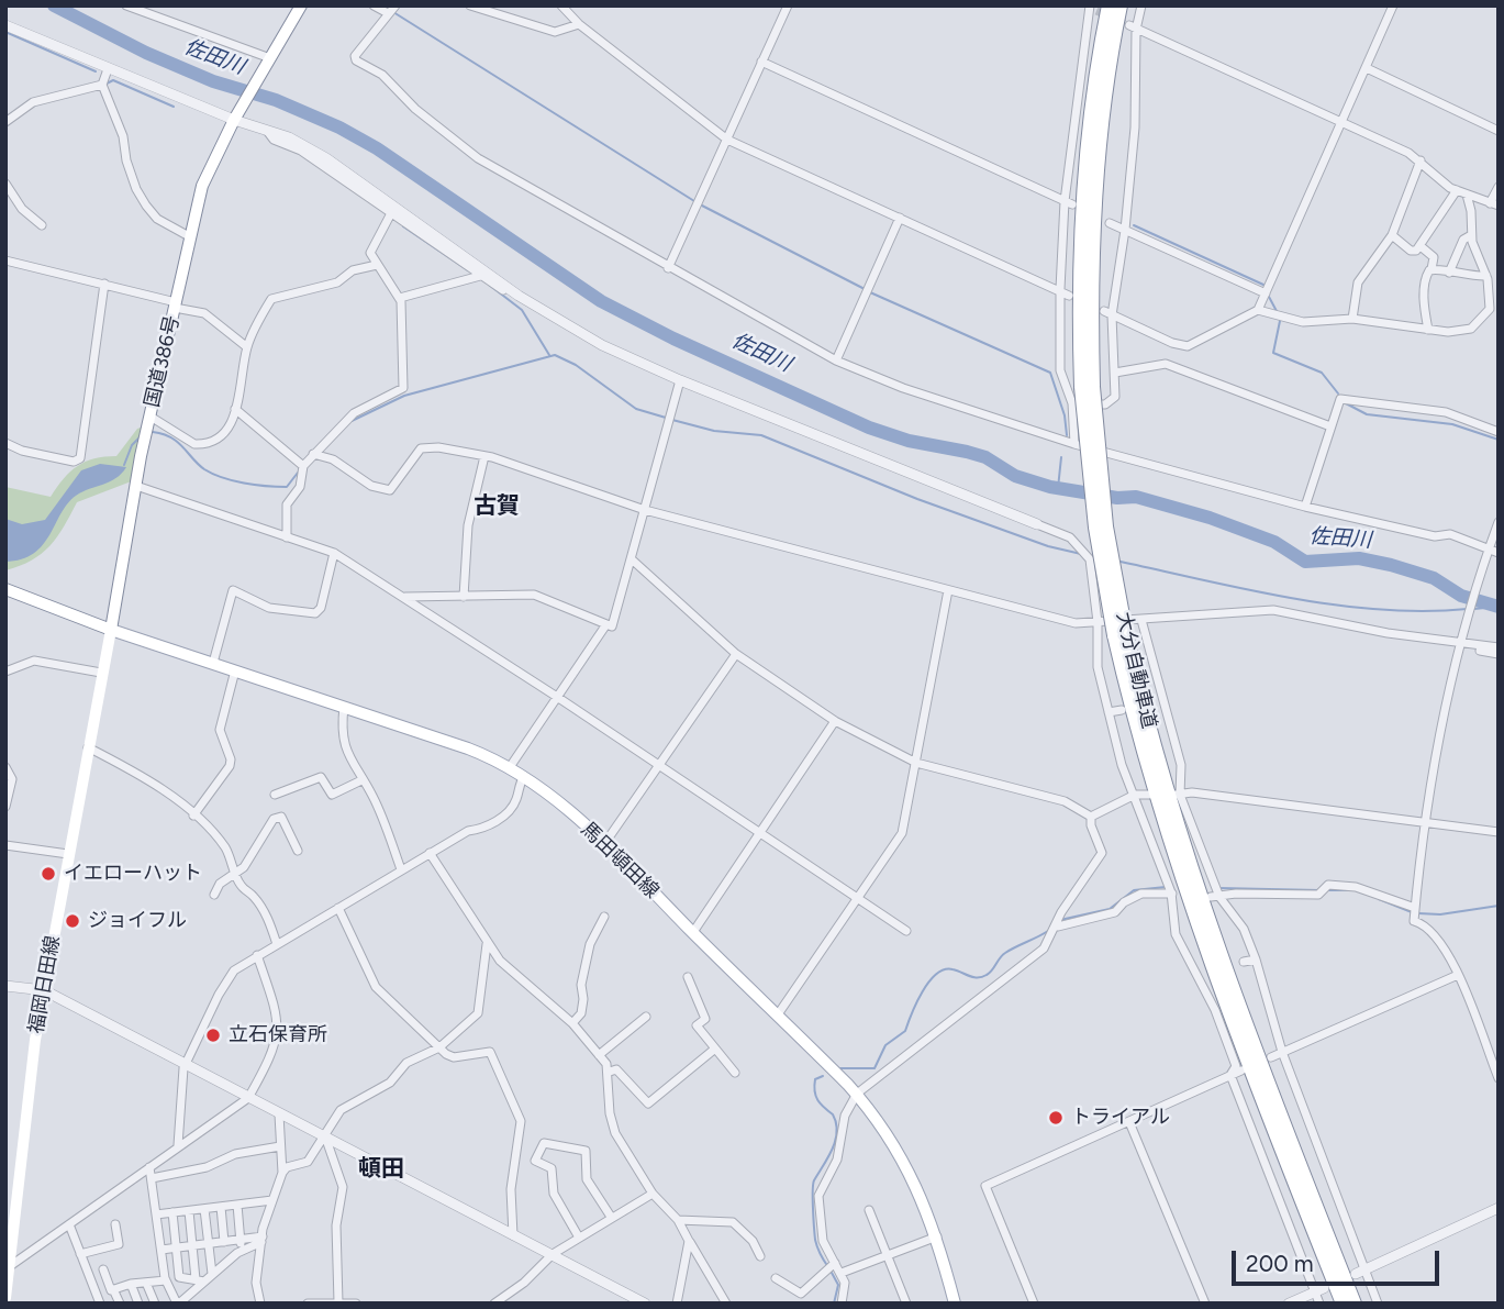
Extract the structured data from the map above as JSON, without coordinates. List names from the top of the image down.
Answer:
{
  "streets": {
    "highway": ["大分自動車道"],
    "main road": ["国道386号", "馬田頓田線", "福岡日田線"]
  },
  "crossings": [
    ["国道386号", "馬田頓田線"],
    ["国道386号", "福岡日田線"],
    ["馬田頓田線", "福岡日田線"]
  ],
  "districts": ["古賀", "頓田"],
  "water": ["佐田川"],
  "places": [
    "イエローハット",
    "ジョイフル",
    "立石保育所",
    "トライアル"
  ],
  "scale_bar": "200 m"
}
